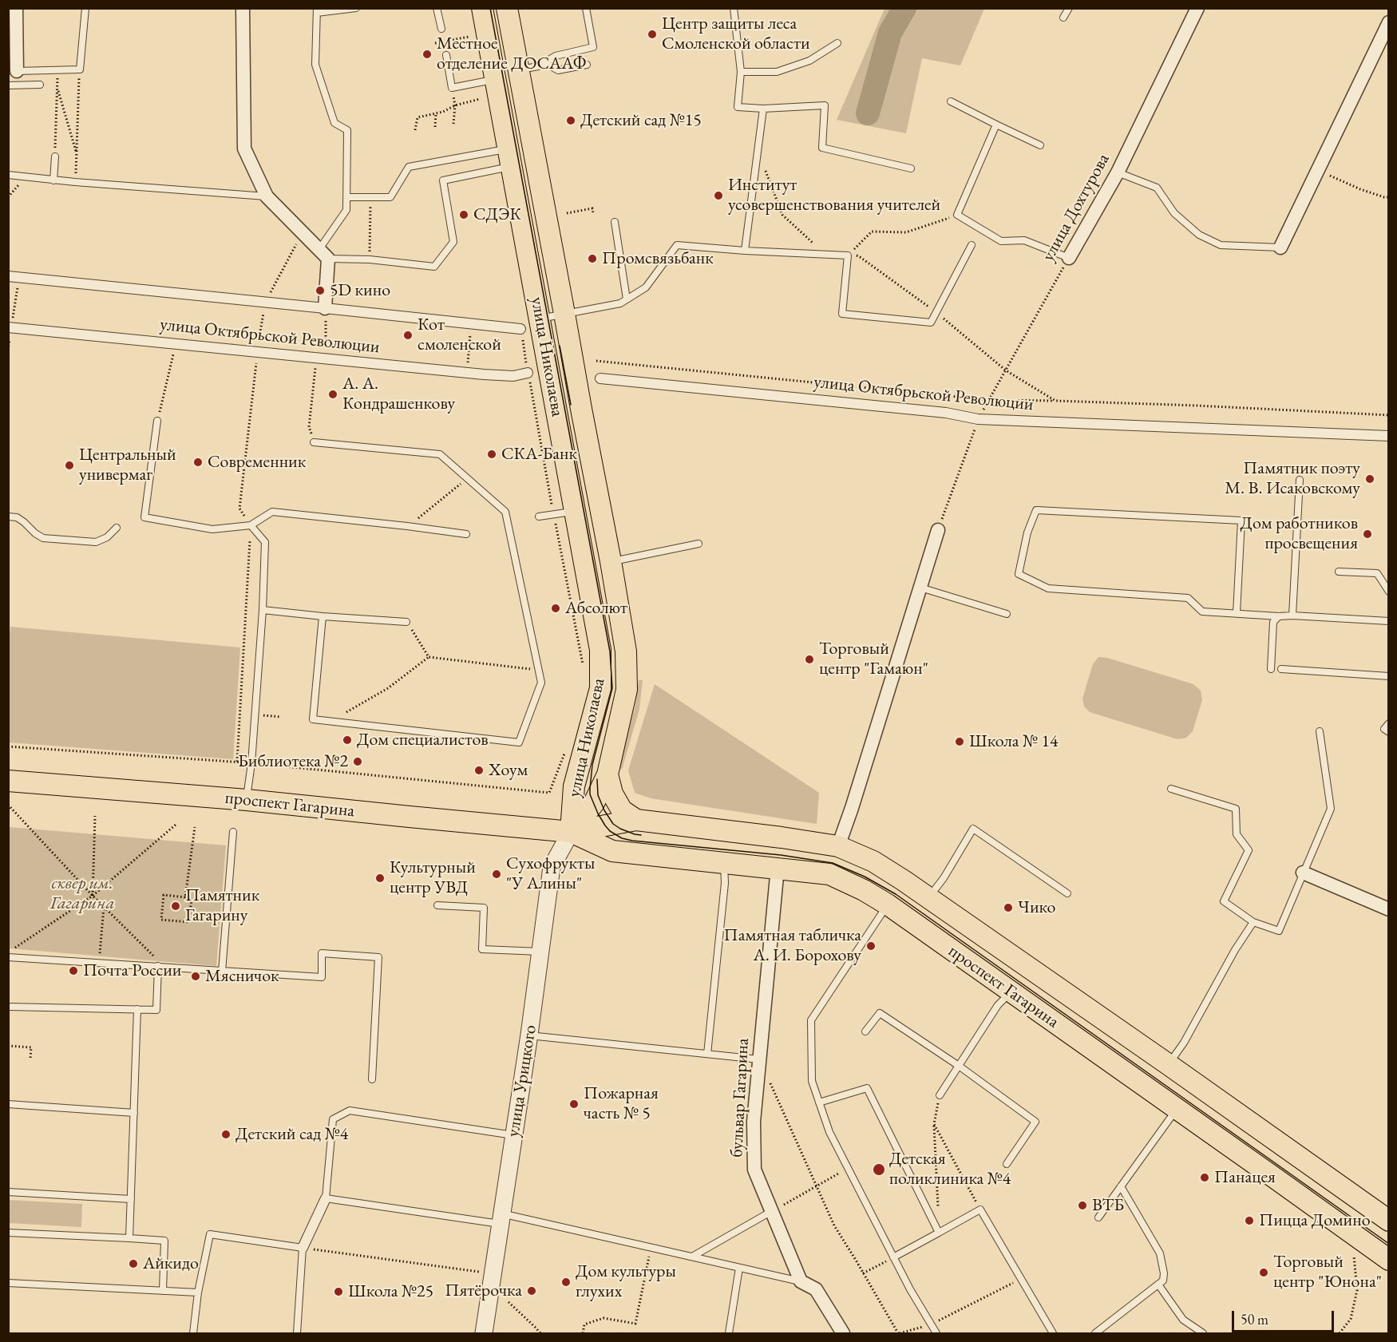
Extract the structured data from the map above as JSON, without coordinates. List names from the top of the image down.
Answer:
{
  "streets": {
    "main road": ["улица Николаева", "проспект Гагарина"],
    "street": [
      "улица Дохтурова",
      "улица Октябрьской Революции",
      "улица Урицкого",
      "бульвар Гагарина"
    ]
  },
  "crossings": [
    ["улица Дохтурова", "улица Октябрьской Революции"],
    ["улица Николаева", "проспект Гагарина"],
    ["улица Николаева", "улица Урицкого"],
    ["проспект Гагарина", "улица Урицкого"],
    ["проспект Гагарина", "бульвар Гагарина"]
  ],
  "parks": ["сквер им. Гагарина"],
  "places": [
    "Центр защиты леса Смоленской области",
    "Местное отделение ДОСААФ",
    "Детский сад №15",
    "Институт усовершенствования учителей",
    "СДЭК",
    "Промсвязьбанк",
    "5D кино",
    "Кот смоленской",
    "А. А. Кондрашенкову",
    "СКА-Банк",
    "Современник",
    "Центральный универмаг",
    "Памятник поэту М. В. Исаковскому",
    "Дом работников просвещения",
    "Абсолют",
    "Торговый центр \"Гамаюн\"",
    "Дом специалистов",
    "Школа № 14",
    "Библиотека №2",
    "Хоум",
    "Сухофрукты \"У Алины\"",
    "Культурный центр УВД",
    "Памятник Гагарину",
    "Чико",
    "Памятная табличка А. И. Борохову",
    "Почта России",
    "Мясничок",
    "Пожарная часть № 5",
    "Детский сад №4",
    "Детская поликлиника №4",
    "Панацея",
    "ВТБ",
    "Пицца Домино",
    "Айкидо",
    "Торговый центр \"Юнона\"",
    "Дом культуры глухих",
    "Пятёрочка",
    "Школа №25"
  ],
  "scale_bar": "50 m"
}
